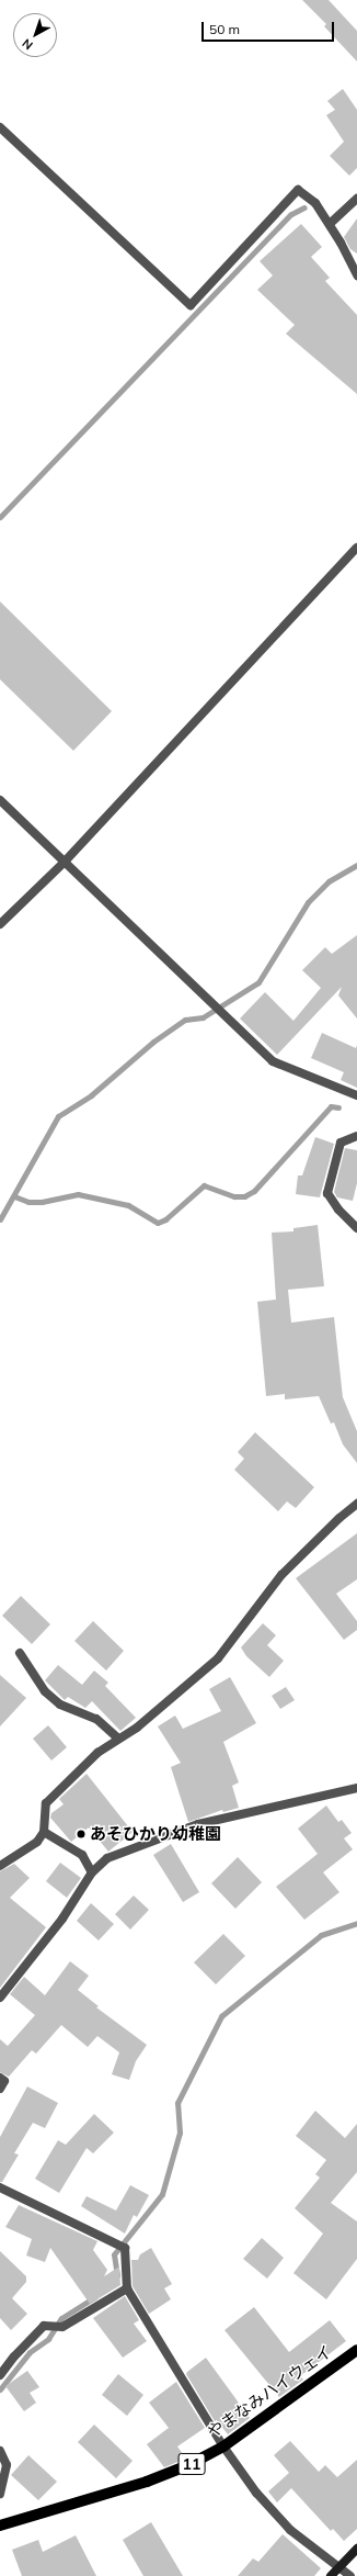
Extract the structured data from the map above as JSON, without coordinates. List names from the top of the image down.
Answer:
{
  "streets": {
    "main road": ["やまなみハイウェイ", "11"]
  },
  "places": ["あそひかり幼稚園"],
  "scale_bar": "50 m",
  "north": "bottom left"
}
